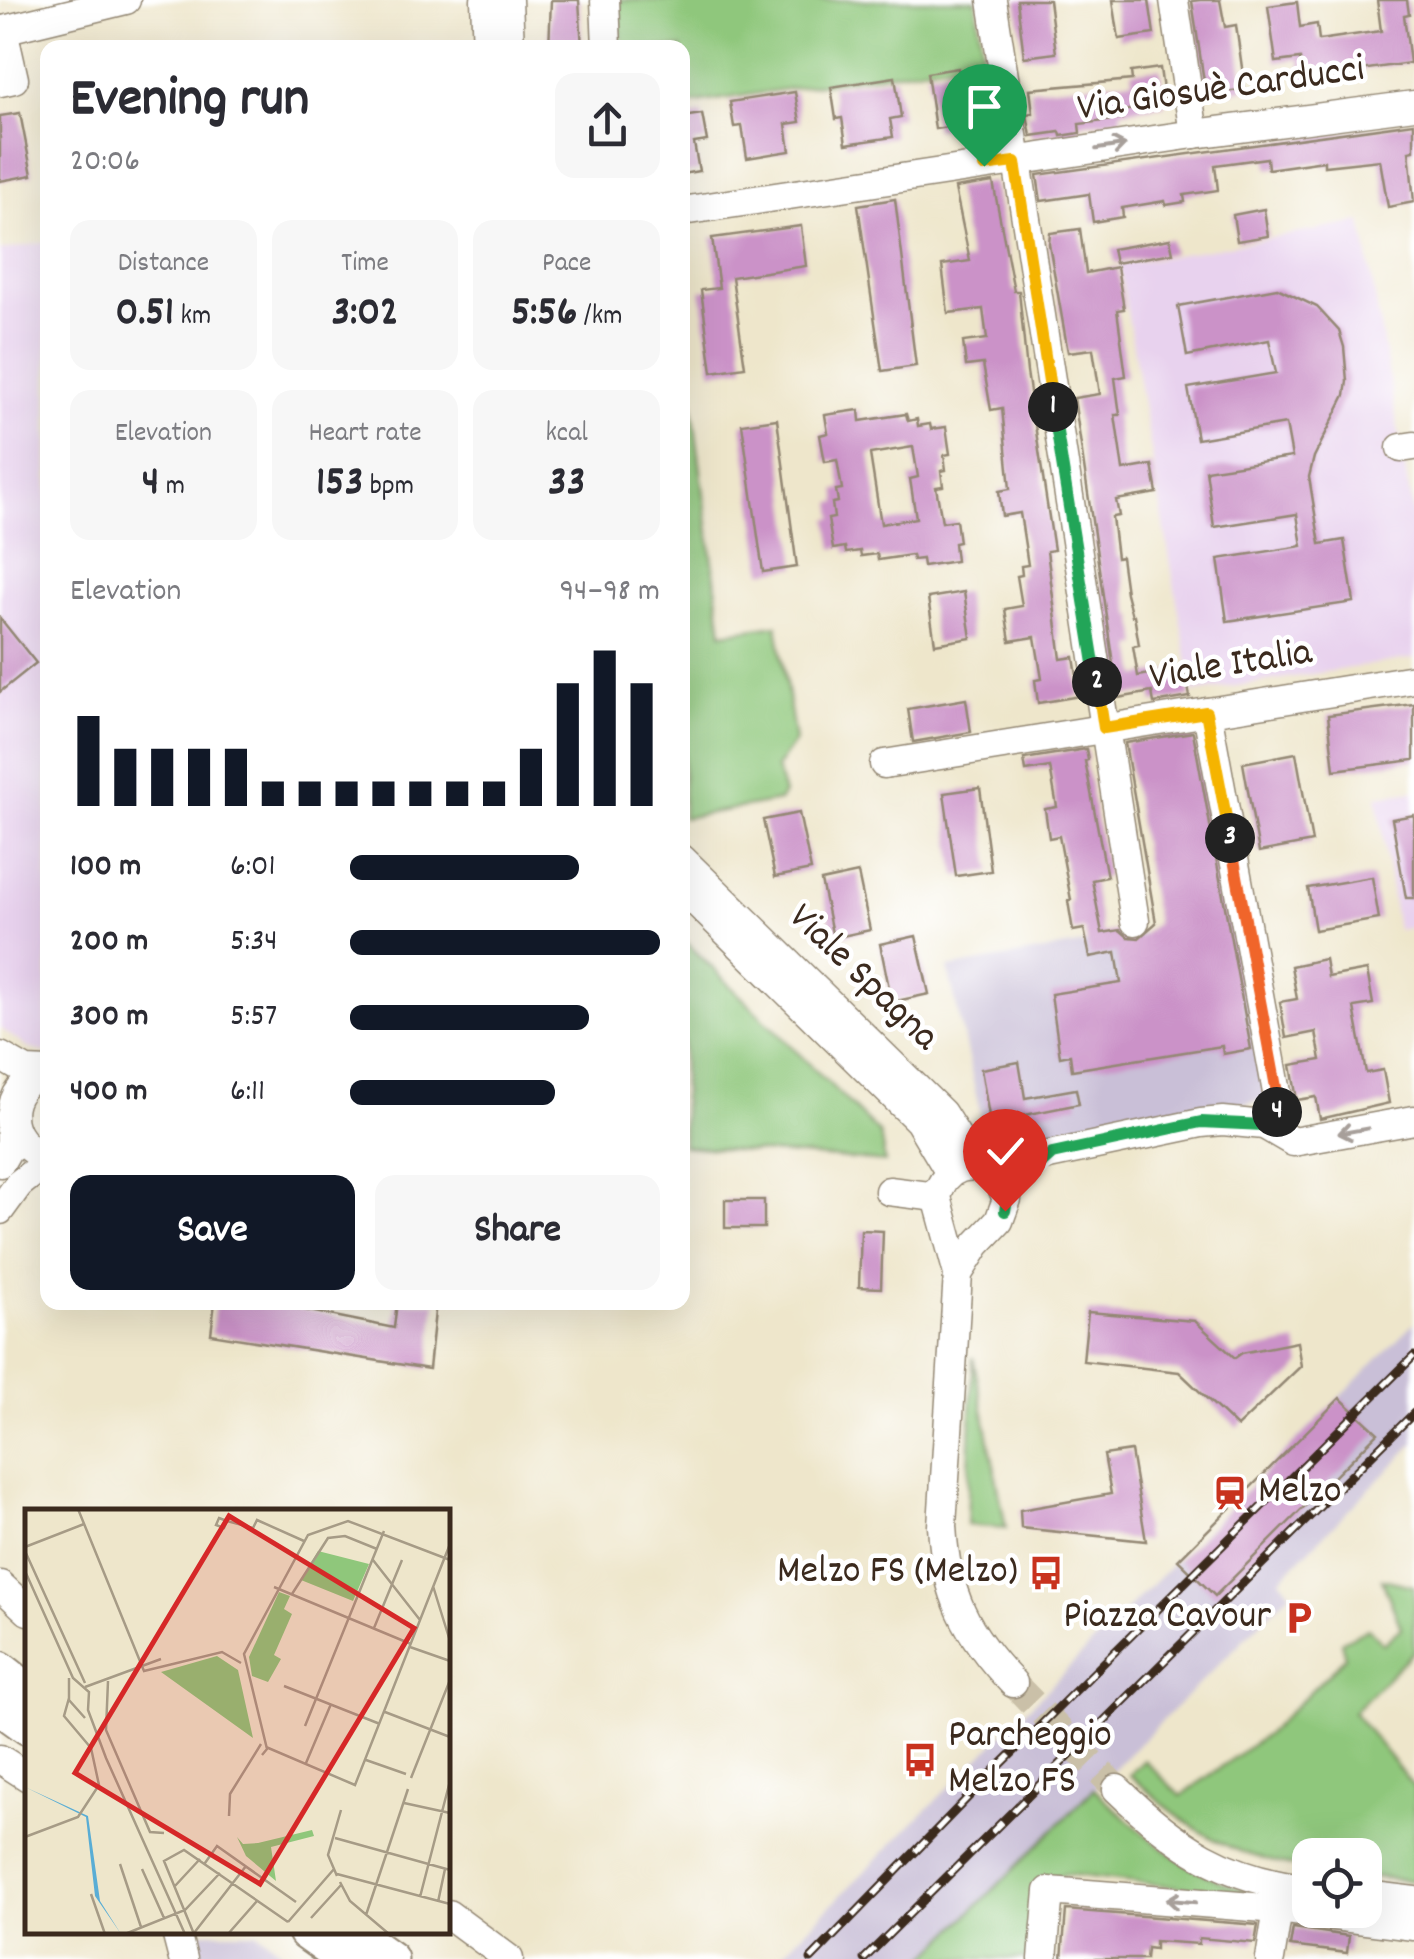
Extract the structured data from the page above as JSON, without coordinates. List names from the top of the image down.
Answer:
{
  "streets": {
    "street": ["Via Giosuè Carducci", "Viale Italia", "Viale Spagna"]
  },
  "places": {
    "station": ["Melzo"],
    "bus stop": ["Melzo FS (Melzo)", "Parcheggio Melzo FS"],
    "parking": ["Piazza Cavour"]
  },
  "page": {
    "heading": ["Evening run", "20:06"],
    "stats": [
      ["Distance", "0.51 km"],
      ["Time", "3:02"],
      ["Pace", "5:56 /km"],
      ["Elevation", "4 m"],
      ["Heart rate", "153 bpm"],
      ["kcal", "33"]
    ],
    "pins": [
      "1",
      "2",
      "3",
      "4"
    ],
    "chart": ["Elevation", "94–98 m"],
    "list": [
      {
        "name": "100 m",
        "note": "6:01"
      },
      {
        "name": "200 m",
        "note": "5:34"
      },
      {
        "name": "300 m",
        "note": "5:57"
      },
      {
        "name": "400 m",
        "note": "6:11"
      }
    ],
    "buttons": ["Save", "Share"]
  }
}
